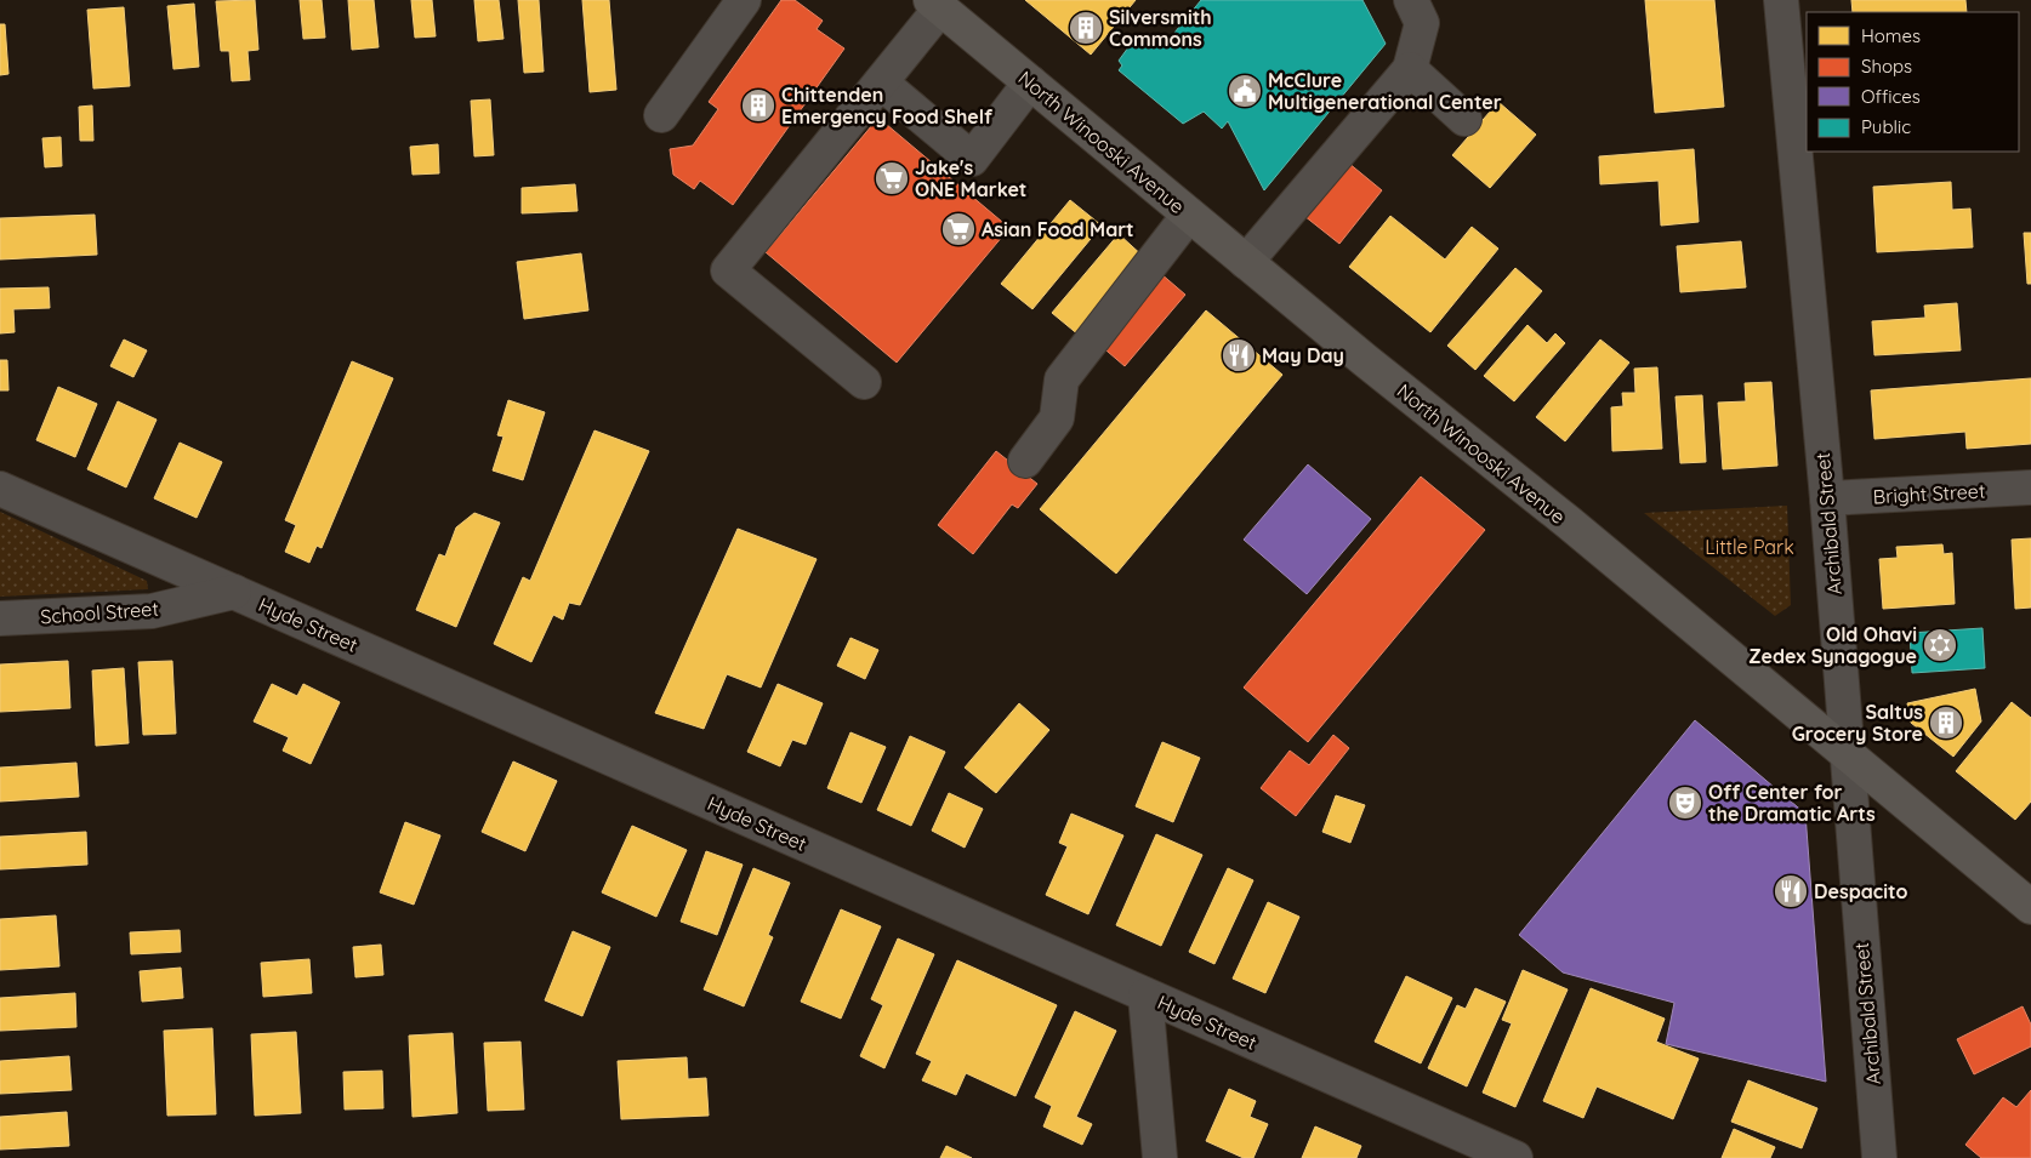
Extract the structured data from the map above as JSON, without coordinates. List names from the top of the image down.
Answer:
{
  "streets": {
    "main road": ["North Winooski Avenue"],
    "street": [
      "Bright Street",
      "Archibald Street",
      "School Street",
      "Hyde Street"
    ]
  },
  "crossings": [
    ["North Winooski Avenue", "Archibald Street"],
    ["Bright Street", "Archibald Street"],
    ["School Street", "Hyde Street"]
  ],
  "parks": ["Little Park"],
  "places": {
    "building": ["Silversmith Commons", "Chittenden Emergency Food Shelf", "Saltus Grocery Store"],
    "public building": ["McClure Multigenerational Center"],
    "supermarket": ["Jake's ONE Market", "Asian Food Mart"],
    "restaurant": ["May Day", "Despacito"],
    "synagogue": ["Old Ohavi Zedex Synagogue"],
    "theatre": ["Off Center for the Dramatic Arts"]
  },
  "legend": [
    "Homes",
    "Shops",
    "Offices",
    "Public"
  ]
}
